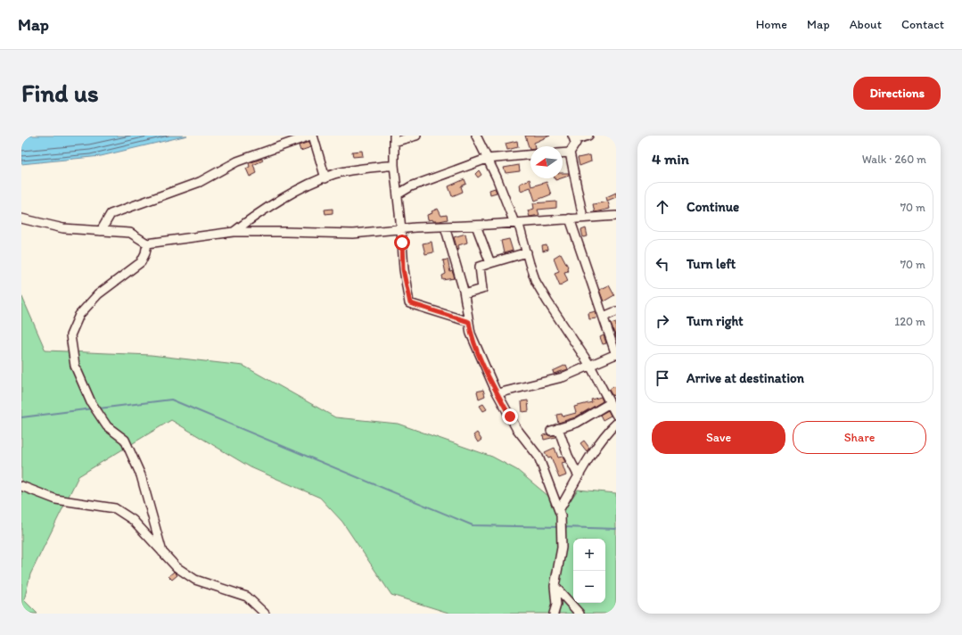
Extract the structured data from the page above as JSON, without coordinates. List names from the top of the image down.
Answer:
{
  "north": "left",
  "page": {
    "header": "Map",
    "nav": [
      "Home",
      "Map",
      "About",
      "Contact"
    ],
    "buttons": [
      "Directions",
      ["Save", "Share"]
    ],
    "title": "Find us",
    "heading": ["4 min", "Walk · 260 m"],
    "list": [
      ["Continue", "70 m"],
      ["Turn left", "70 m"],
      ["Turn right", "120 m"],
      "Arrive at destination"
    ],
    "map_buttons": ["+", "−"]
  }
}
